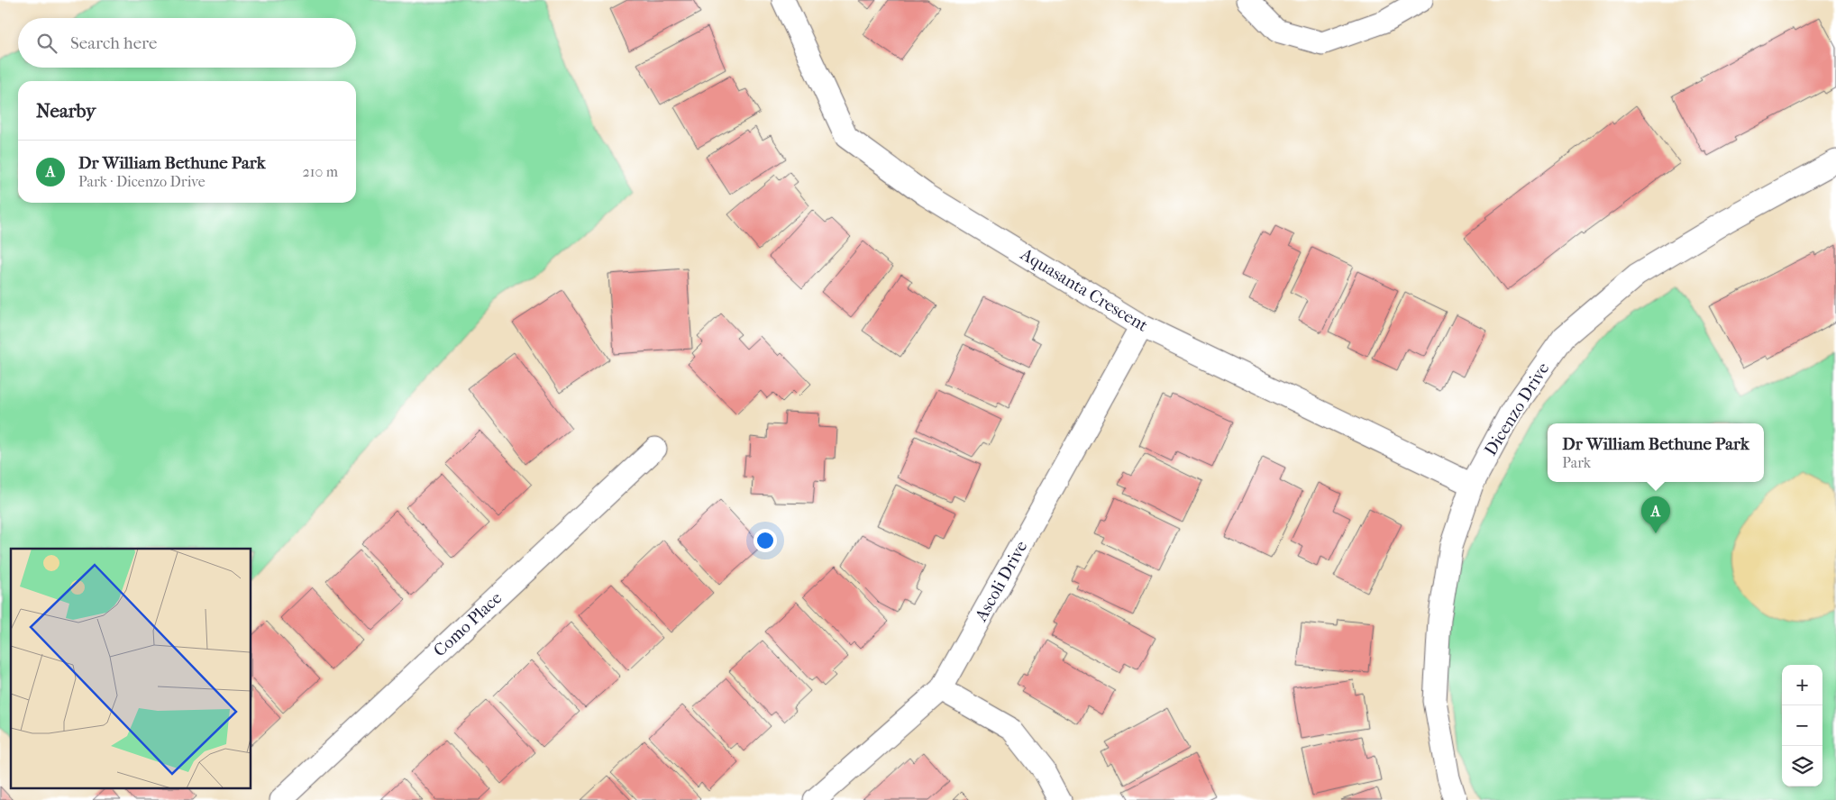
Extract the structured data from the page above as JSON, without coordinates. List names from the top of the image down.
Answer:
{
  "streets": {
    "street": [
      "Aquasanta Crescent",
      "Dicenzo Drive",
      "Ascoli Drive",
      "Como Place"
    ]
  },
  "crossings": [
    ["Aquasanta Crescent", "Dicenzo Drive"],
    ["Aquasanta Crescent", "Ascoli Drive"]
  ],
  "page": {
    "search": "Search here",
    "heading": "Nearby",
    "list": [
      {
        "mark": "A",
        "name": "Dr William Bethune Park",
        "note": "Park · Dicenzo Drive",
        "value": "210 m"
      }
    ],
    "popup": ["Dr William Bethune Park", "Park"],
    "pins": "A",
    "map_buttons": ["+", "−"]
  }
}
